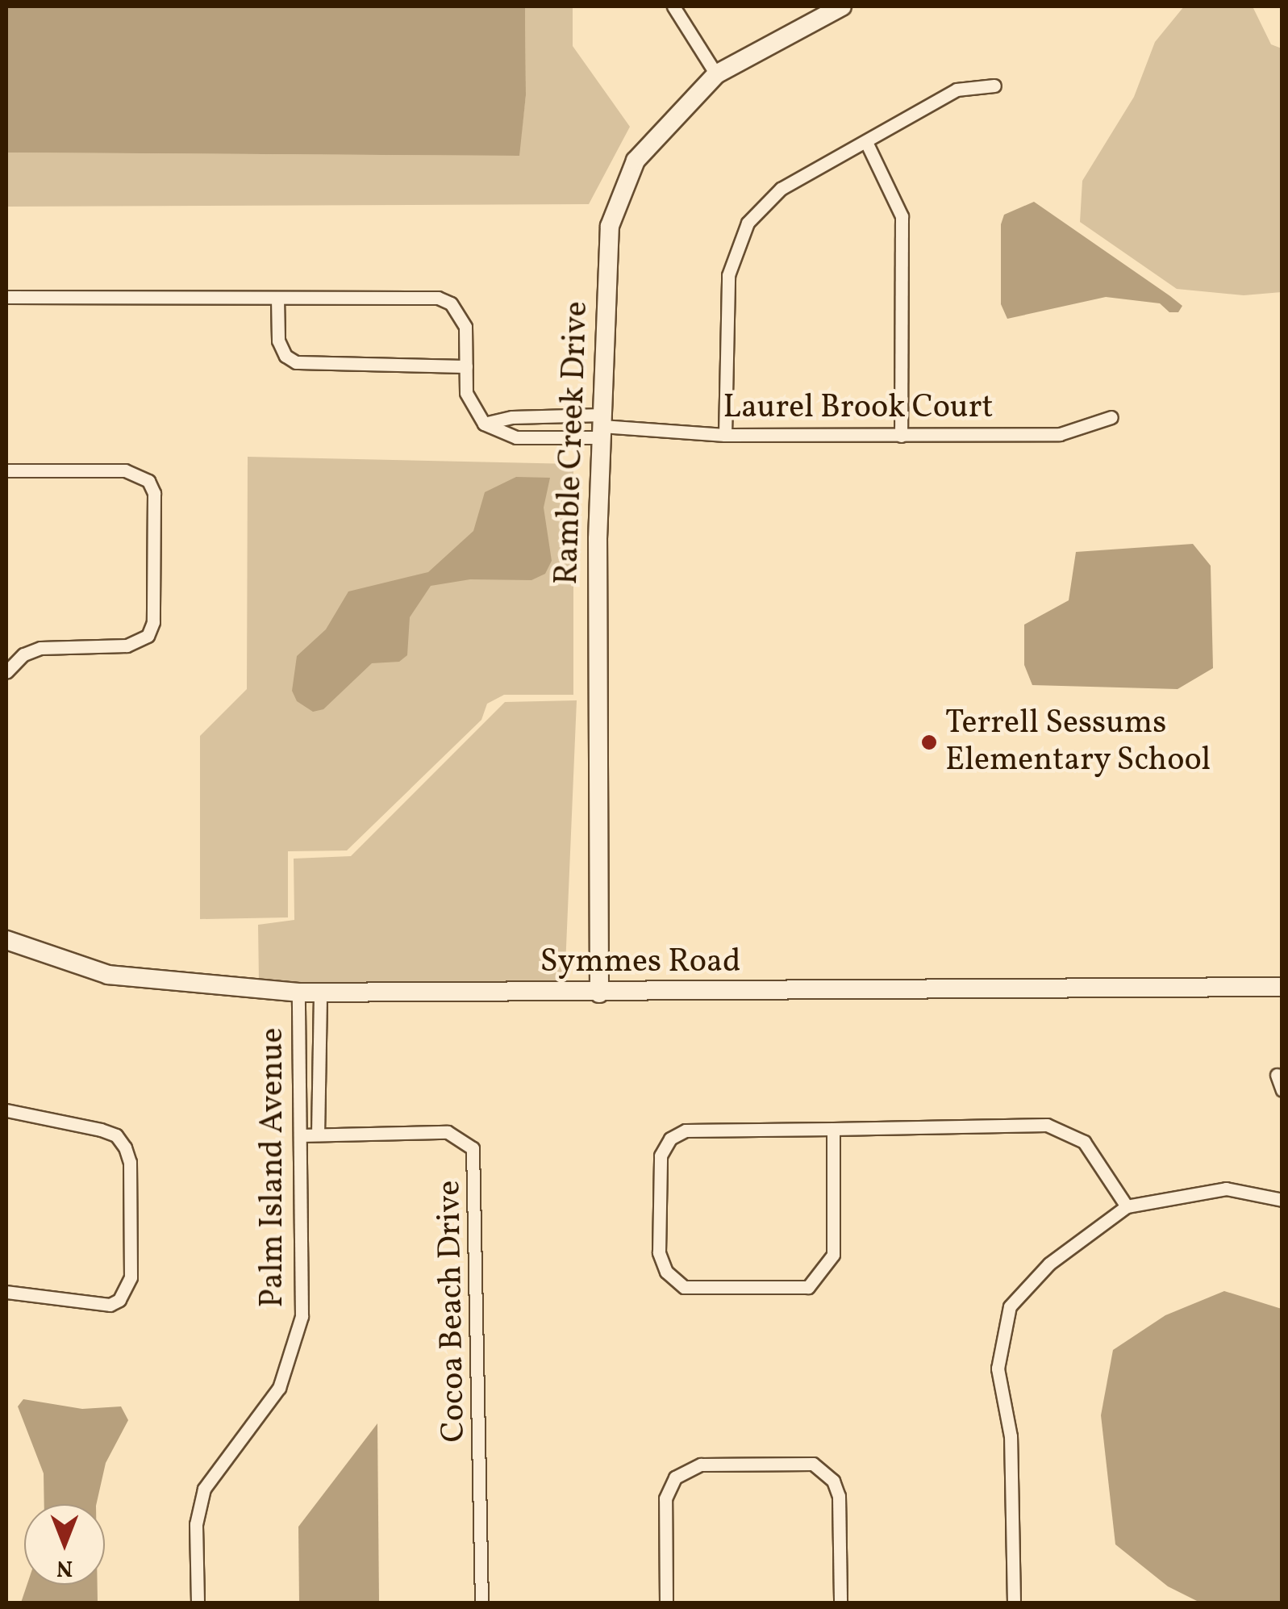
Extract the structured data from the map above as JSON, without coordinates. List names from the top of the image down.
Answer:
{
  "streets": {
    "street": [
      "Laurel Brook Court",
      "Ramble Creek Drive",
      "Symmes Road",
      "Palm Island Avenue",
      "Cocoa Beach Drive"
    ]
  },
  "crossings": [
    ["Laurel Brook Court", "Ramble Creek Drive"],
    ["Ramble Creek Drive", "Symmes Road"],
    ["Symmes Road", "Palm Island Avenue"],
    ["Palm Island Avenue", "Cocoa Beach Drive"]
  ],
  "places": ["Terrell Sessums Elementary School"],
  "north": "bottom"
}
